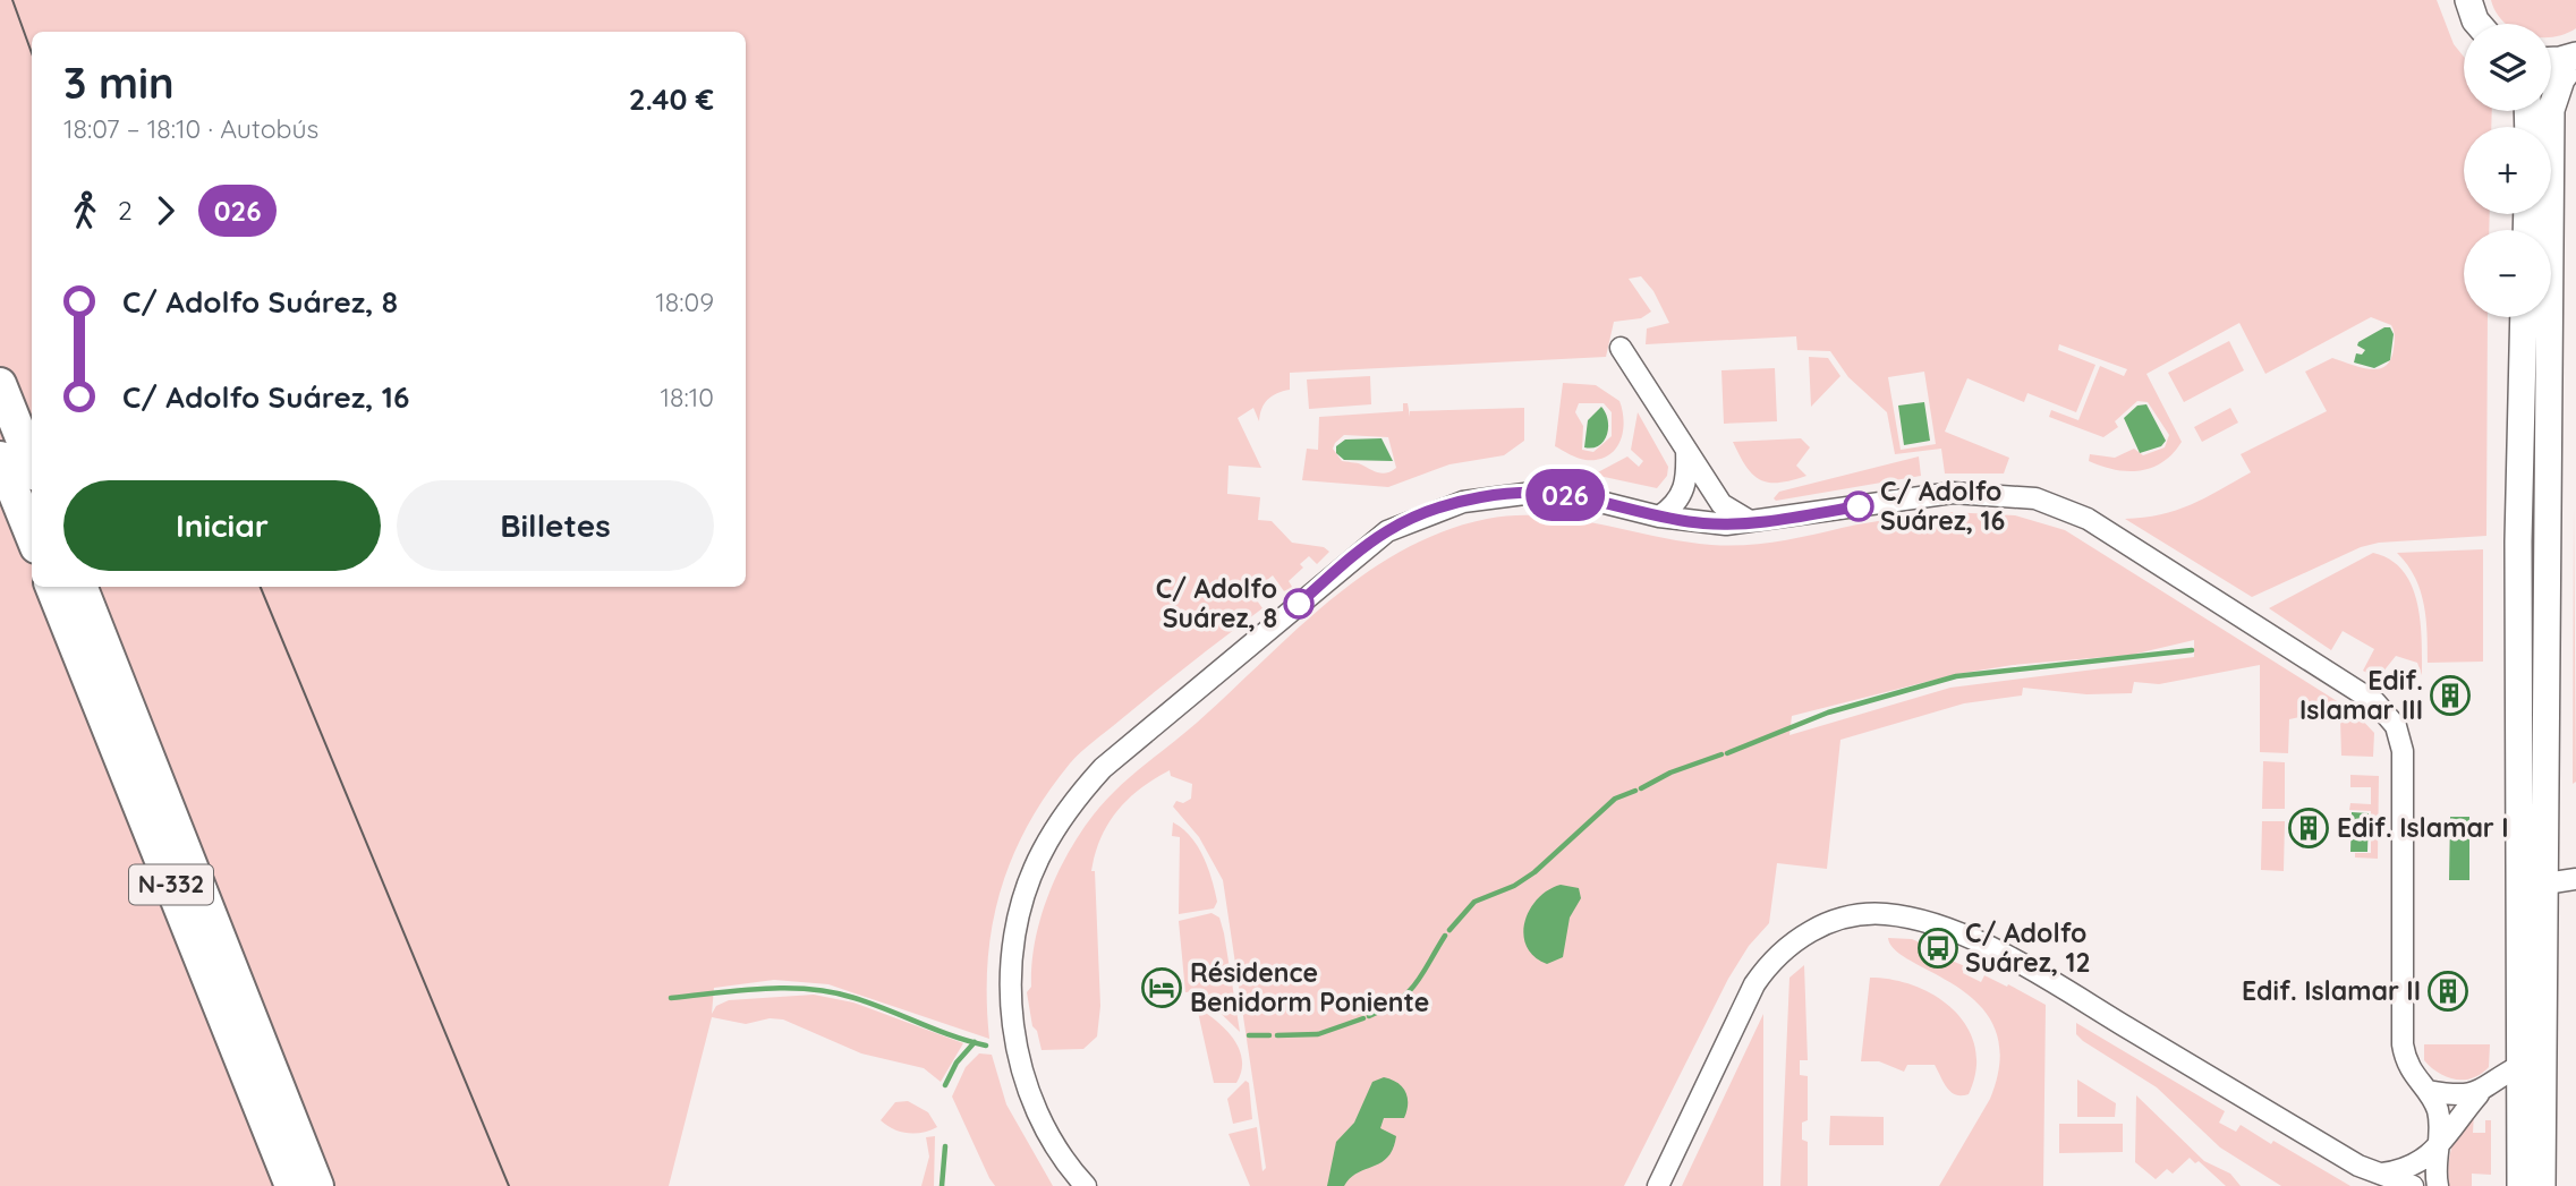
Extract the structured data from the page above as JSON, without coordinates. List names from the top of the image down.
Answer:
{
  "streets": {
    "highway": ["N-332"]
  },
  "places": {
    "other": ["C/ Adolfo Suárez, 16", "C/ Adolfo Suárez, 8"],
    "building": ["Edif. Islamar III", "Edif. Islamar I", "Edif. Islamar II"],
    "bus stop": ["C/ Adolfo Suárez, 12"],
    "hotel": ["Résidence Benidorm Poniente"]
  },
  "lines": ["bus line 026"],
  "page": {
    "on_map": "026",
    "map_buttons": ["+", "−"],
    "heading": ["3 min", "18:07 – 18:10 · Autobús", "2.40 €"],
    "legs": ["2", "026"],
    "list": [
      {
        "name": "C/ Adolfo Suárez, 8",
        "value": "18:09"
      },
      {
        "name": "C/ Adolfo Suárez, 16",
        "value": "18:10"
      }
    ],
    "buttons": ["Iniciar", "Billetes"]
  }
}
